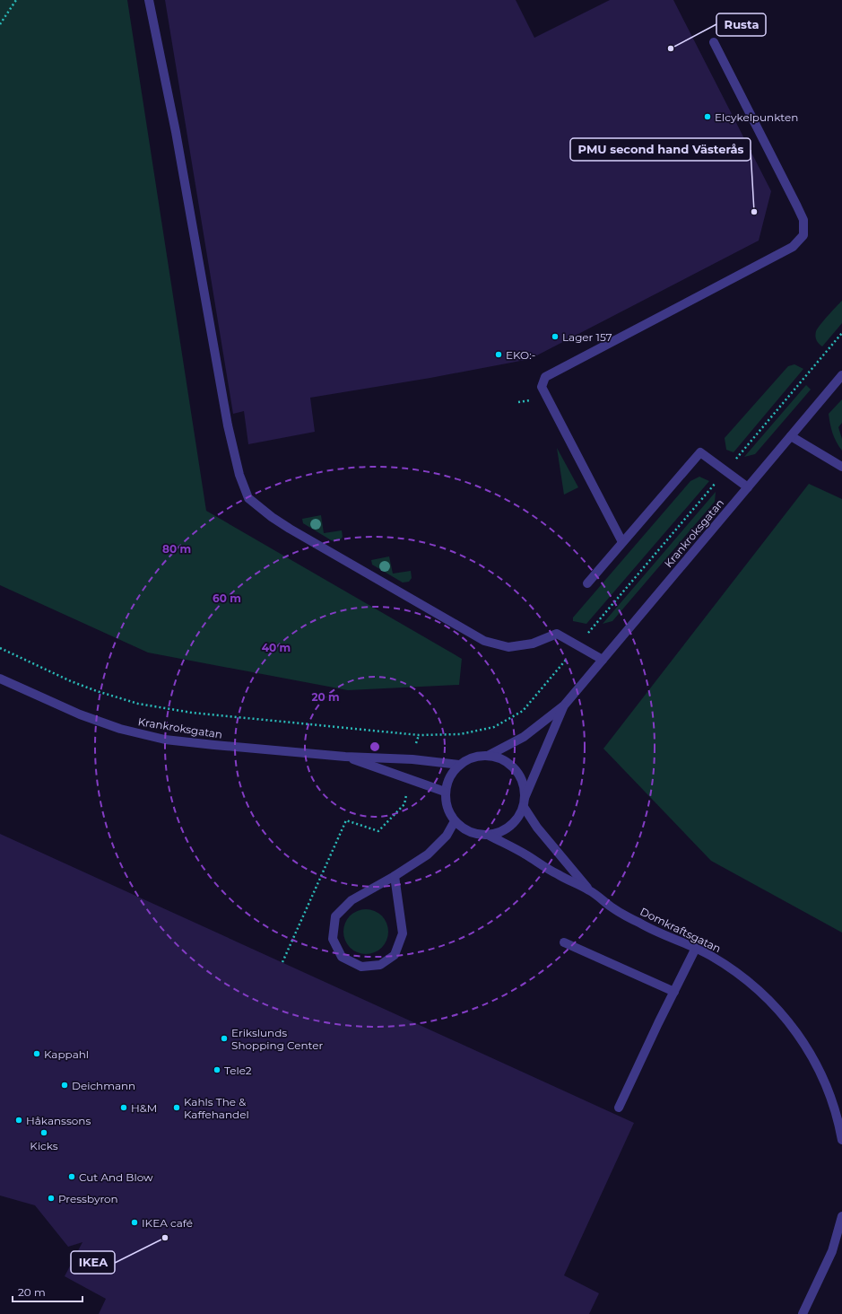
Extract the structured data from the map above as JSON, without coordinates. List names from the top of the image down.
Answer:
{
  "streets": {
    "street": ["Krankroksgatan", "Domkraftsgatan"]
  },
  "crossings": [
    ["Krankroksgatan", "Domkraftsgatan"]
  ],
  "places": [
    "Rusta",
    "Elcykelpunkten",
    "PMU second hand Västerås",
    "Lager 157",
    "EKO:-",
    "Erikslunds Shopping Center",
    "Kappahl",
    "Tele2",
    "Deichmann",
    "H&M",
    "Kahls The & Kaffehandel",
    "Håkanssons",
    "Kicks",
    "Cut And Blow",
    "Pressbyron",
    "IKEA café",
    "IKEA"
  ],
  "scale_bar": "20 m",
  "rings": [
    "80 m",
    "60 m",
    "40 m",
    "20 m"
  ]
}
